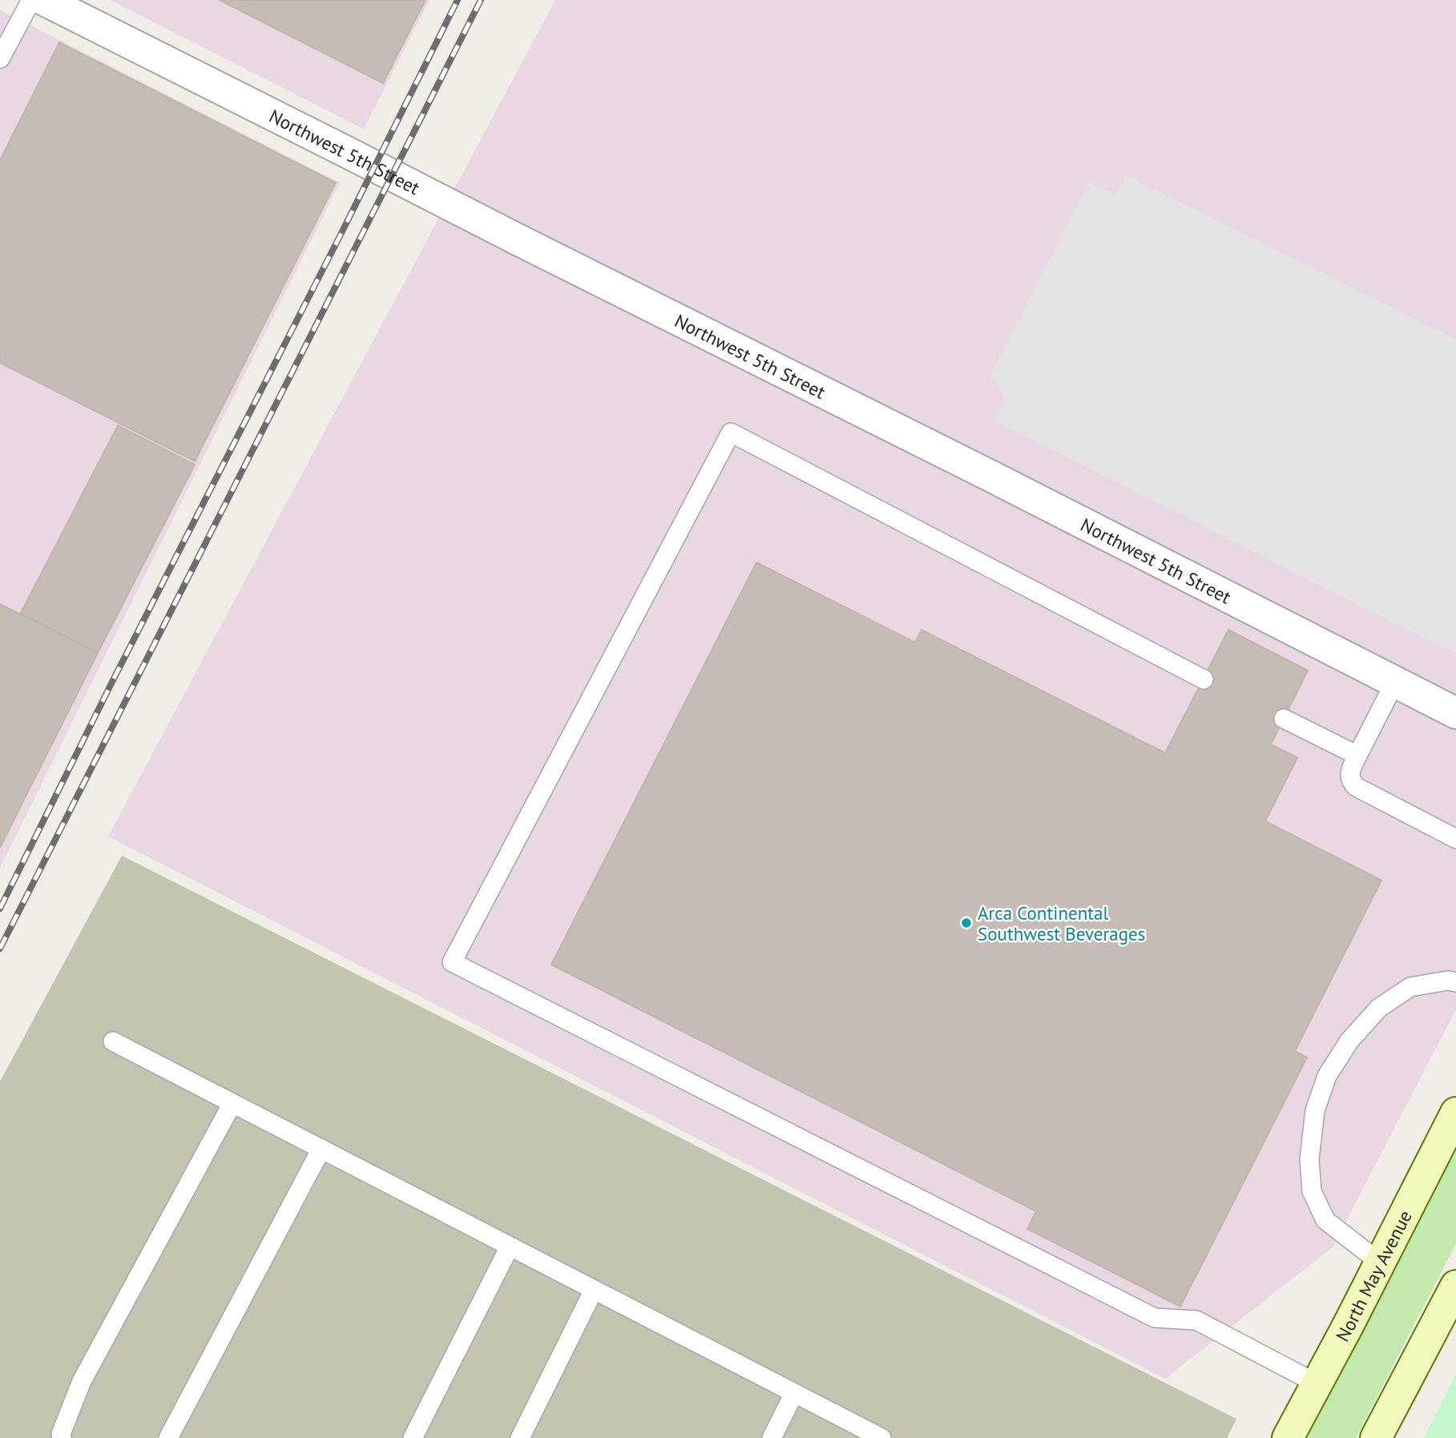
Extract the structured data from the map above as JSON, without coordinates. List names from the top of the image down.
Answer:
{
  "streets": {
    "main road": ["North May Avenue"],
    "street": ["Northwest 5th Street"]
  },
  "places": ["Arca Continental Southwest Beverages"]
}
